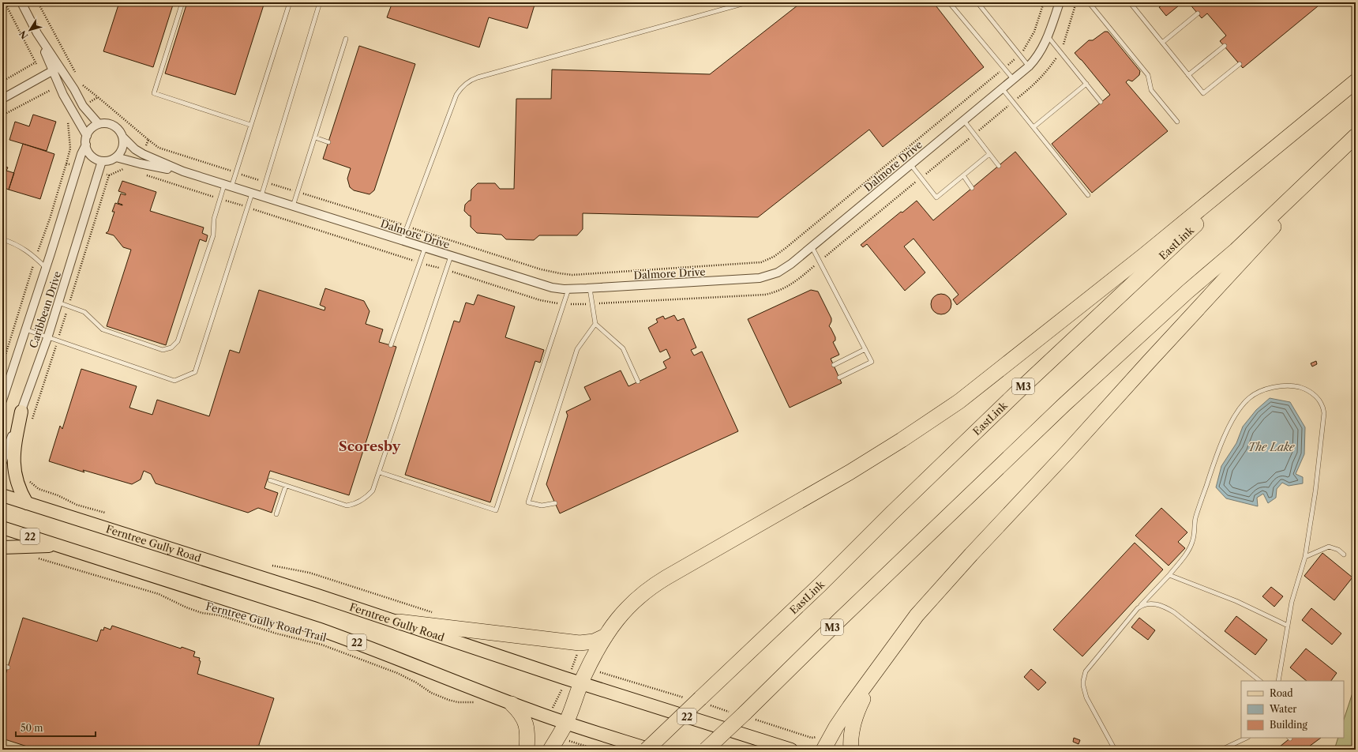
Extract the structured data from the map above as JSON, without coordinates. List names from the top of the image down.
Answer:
{
  "streets": {
    "highway": ["EastLink", "M3"],
    "main road": ["22", "Ferntree Gully Road"],
    "street": ["Dalmore Drive", "Caribbean Drive"],
    "path": ["Ferntree Gully Road Trail"]
  },
  "crossings": [
    ["Dalmore Drive", "Caribbean Drive"]
  ],
  "districts": ["Scoresby"],
  "water": ["The Lake"],
  "legend": ["Road", "Water", "Building"],
  "scale_bar": "50 m",
  "north": "bottom left"
}
